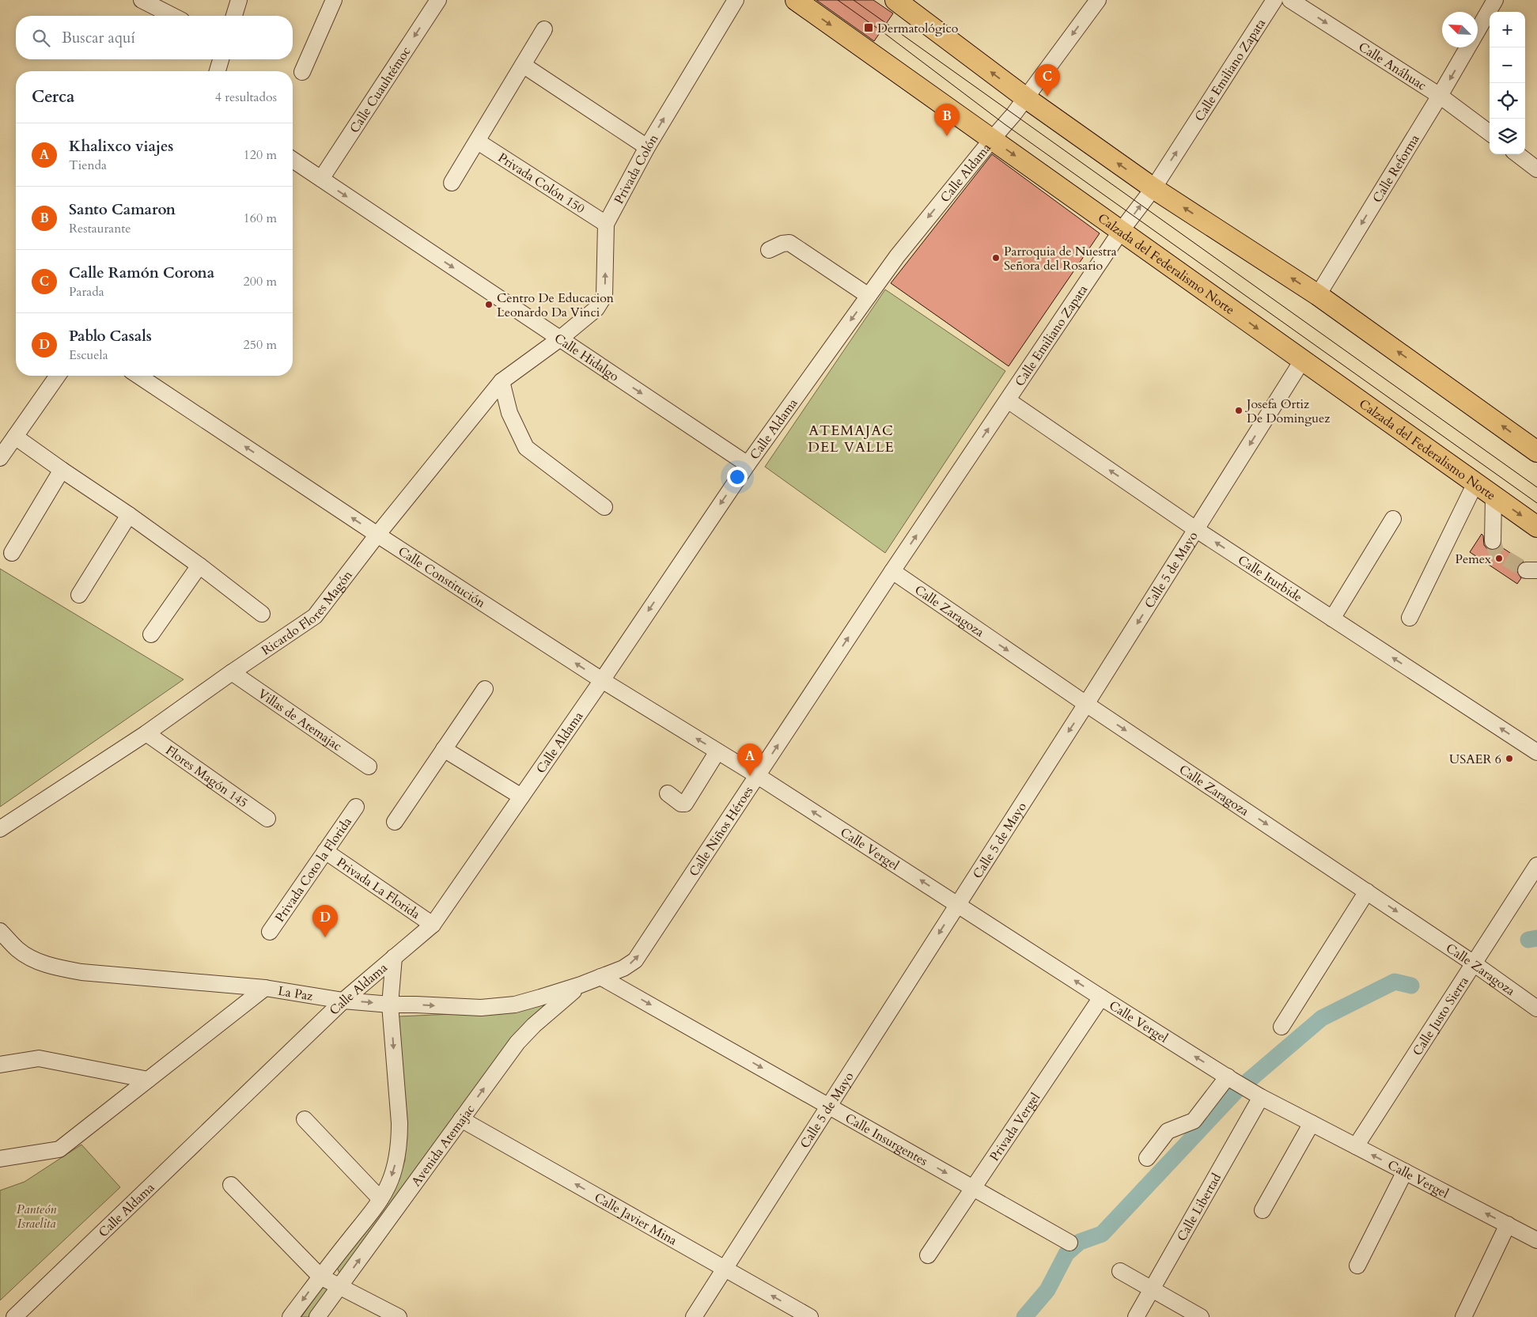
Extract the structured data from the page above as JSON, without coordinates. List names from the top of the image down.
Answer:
{
  "streets": {
    "main road": ["Calzada del Federalismo Norte"],
    "street": [
      "Calle Anáhuac",
      "Calle Emiliano Zapata",
      "Calle Cuauhtémoc",
      "Calle Reforma",
      "Privada Colón",
      "Calle Aldama",
      "Privada Colón 150",
      "Calle Hidalgo",
      "Calle 5 de Mayo",
      "Calle Constitución",
      "Calle Iturbide",
      "Calle Zaragoza",
      "Ricardo Flores Magón",
      "Villas de Atemajac",
      "Flores Magón 145",
      "Calle Niños Héroes",
      "Calle Vergel",
      "Privada Coto la Florida",
      "Privada La Florida",
      "La Paz",
      "Calle Justo Sierra",
      "Privada Vergel",
      "Calle Insurgentes",
      "Avenida Atemajac",
      "Calle Libertad",
      "Calle Javier Mina"
    ]
  },
  "crossings": [
    ["Calle Anáhuac", "Calle Reforma"],
    ["Calle Emiliano Zapata", "Calzada del Federalismo Norte"],
    ["Calle Emiliano Zapata", "Calle Iturbide"],
    ["Calle Emiliano Zapata", "Calle Zaragoza"],
    ["Calle Emiliano Zapata", "Calle Niños Héroes"],
    ["Calle Cuauhtémoc", "Calle Hidalgo"],
    ["Privada Colón", "Privada Colón 150"],
    ["Privada Colón", "Calle Hidalgo"],
    ["Privada Colón", "Ricardo Flores Magón"],
    ["Calle Aldama", "Calzada del Federalismo Norte"],
    ["Calle Aldama", "Calle Hidalgo"],
    ["Calle Aldama", "Calle Constitución"],
    ["Calle Aldama", "Privada La Florida"],
    ["Calle Aldama", "La Paz"],
    ["Calle Aldama", "Avenida Atemajac"],
    ["Calzada del Federalismo Norte", "Calle 5 de Mayo"],
    ["Calle Hidalgo", "Ricardo Flores Magón"],
    ["Calle 5 de Mayo", "Calle Iturbide"],
    ["Calle 5 de Mayo", "Calle Zaragoza"],
    ["Calle 5 de Mayo", "Calle Vergel"],
    ["Calle 5 de Mayo", "Calle Insurgentes"],
    ["Calle 5 de Mayo", "Calle Javier Mina"],
    ["Calle Constitución", "Ricardo Flores Magón"],
    ["Calle Constitución", "Calle Niños Héroes"],
    ["Calle Constitución", "Calle Vergel"],
    ["Calle Zaragoza", "Calle Niños Héroes"],
    ["Calle Zaragoza", "Calle Justo Sierra"],
    ["Ricardo Flores Magón", "Villas de Atemajac"],
    ["Ricardo Flores Magón", "Flores Magón 145"],
    ["Calle Niños Héroes", "Calle Vergel"],
    ["Calle Niños Héroes", "La Paz"],
    ["Calle Niños Héroes", "Calle Insurgentes"],
    ["Calle Vergel", "Calle Justo Sierra"],
    ["Calle Vergel", "Privada Vergel"],
    ["Calle Vergel", "Calle Libertad"],
    ["Privada Coto la Florida", "Privada La Florida"],
    ["La Paz", "Calle Insurgentes"],
    ["La Paz", "Avenida Atemajac"],
    ["Privada Vergel", "Calle Insurgentes"],
    ["Avenida Atemajac", "Calle Javier Mina"]
  ],
  "one_way": [
    "Calle Anáhuac",
    "Calle Emiliano Zapata",
    "Calle Reforma",
    "Privada Colón",
    "Calle Aldama",
    "Calle 5 de Mayo",
    "Calle Iturbide",
    "Calle Zaragoza",
    "Calle Niños Héroes",
    "Calle Vergel",
    "La Paz",
    "Calle Insurgentes",
    "Calle Javier Mina"
  ],
  "districts": ["ATEMAJAC DEL VALLE"],
  "parks": ["Panteón Israelita"],
  "places": {
    "transit": ["Dermatológico"],
    "other": [
      "Parroquia de Nuestra Señora del Rosario",
      "Centro De Educacion Leonardo Da Vinci",
      "Josefa Ortiz De Dominguez",
      "Pemex",
      "USAER 6"
    ]
  },
  "north": "top left",
  "page": {
    "map_buttons": ["+", "−"],
    "search": "Buscar aquí",
    "pins": [
      "C",
      "B",
      "A",
      "D"
    ],
    "heading": ["Cerca", "4 resultados"],
    "list": [
      {
        "mark": "A",
        "name": "Khalixco viajes",
        "note": "Tienda",
        "value": "120 m"
      },
      {
        "mark": "B",
        "name": "Santo Camaron",
        "note": "Restaurante",
        "value": "160 m"
      },
      {
        "mark": "C",
        "name": "Calle Ramón Corona",
        "note": "Parada",
        "value": "200 m"
      },
      {
        "mark": "D",
        "name": "Pablo Casals",
        "note": "Escuela",
        "value": "250 m"
      }
    ]
  }
}
